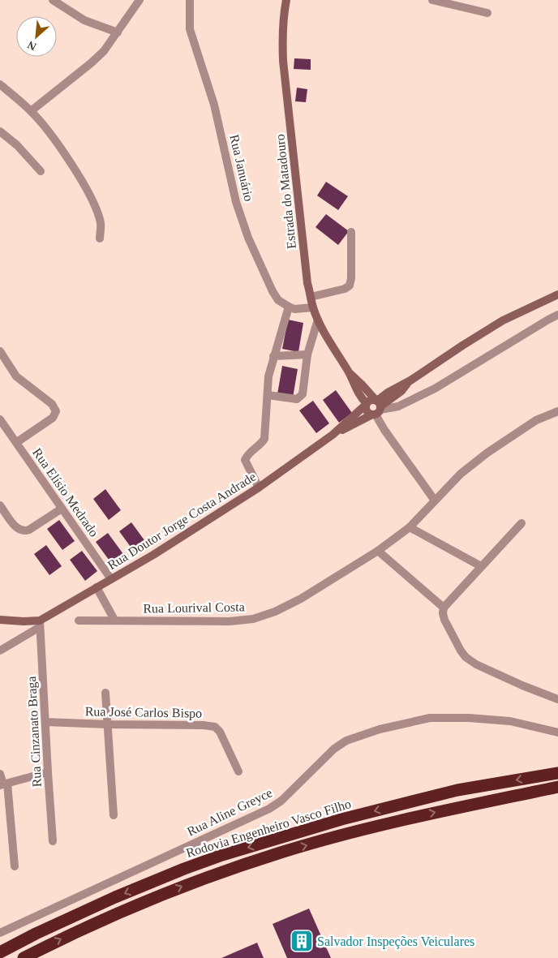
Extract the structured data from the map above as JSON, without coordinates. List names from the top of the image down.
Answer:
{
  "streets": {
    "highway": ["Rodovia Engenheiro Vasco Filho"],
    "main road": ["Estrada do Matadouro", "Rua Doutor Jorge Costa Andrade"],
    "street": [
      "Rua Januário",
      "Rua Elísio Medrado",
      "Rua Lourival Costa",
      "Rua José Carlos Bispo",
      "Rua Cinzanato Braga",
      "Rua Aline Greyce"
    ]
  },
  "crossings": [
    ["Estrada do Matadouro", "Rua Doutor Jorge Costa Andrade"],
    ["Rua Elísio Medrado", "Rua Doutor Jorge Costa Andrade"],
    ["Rua Doutor Jorge Costa Andrade", "Rua Cinzanato Braga"],
    ["Rua José Carlos Bispo", "Rua Cinzanato Braga"]
  ],
  "places": {
    "building": ["Salvador Inspeções Veiculares"]
  },
  "north": "bottom left"
}
